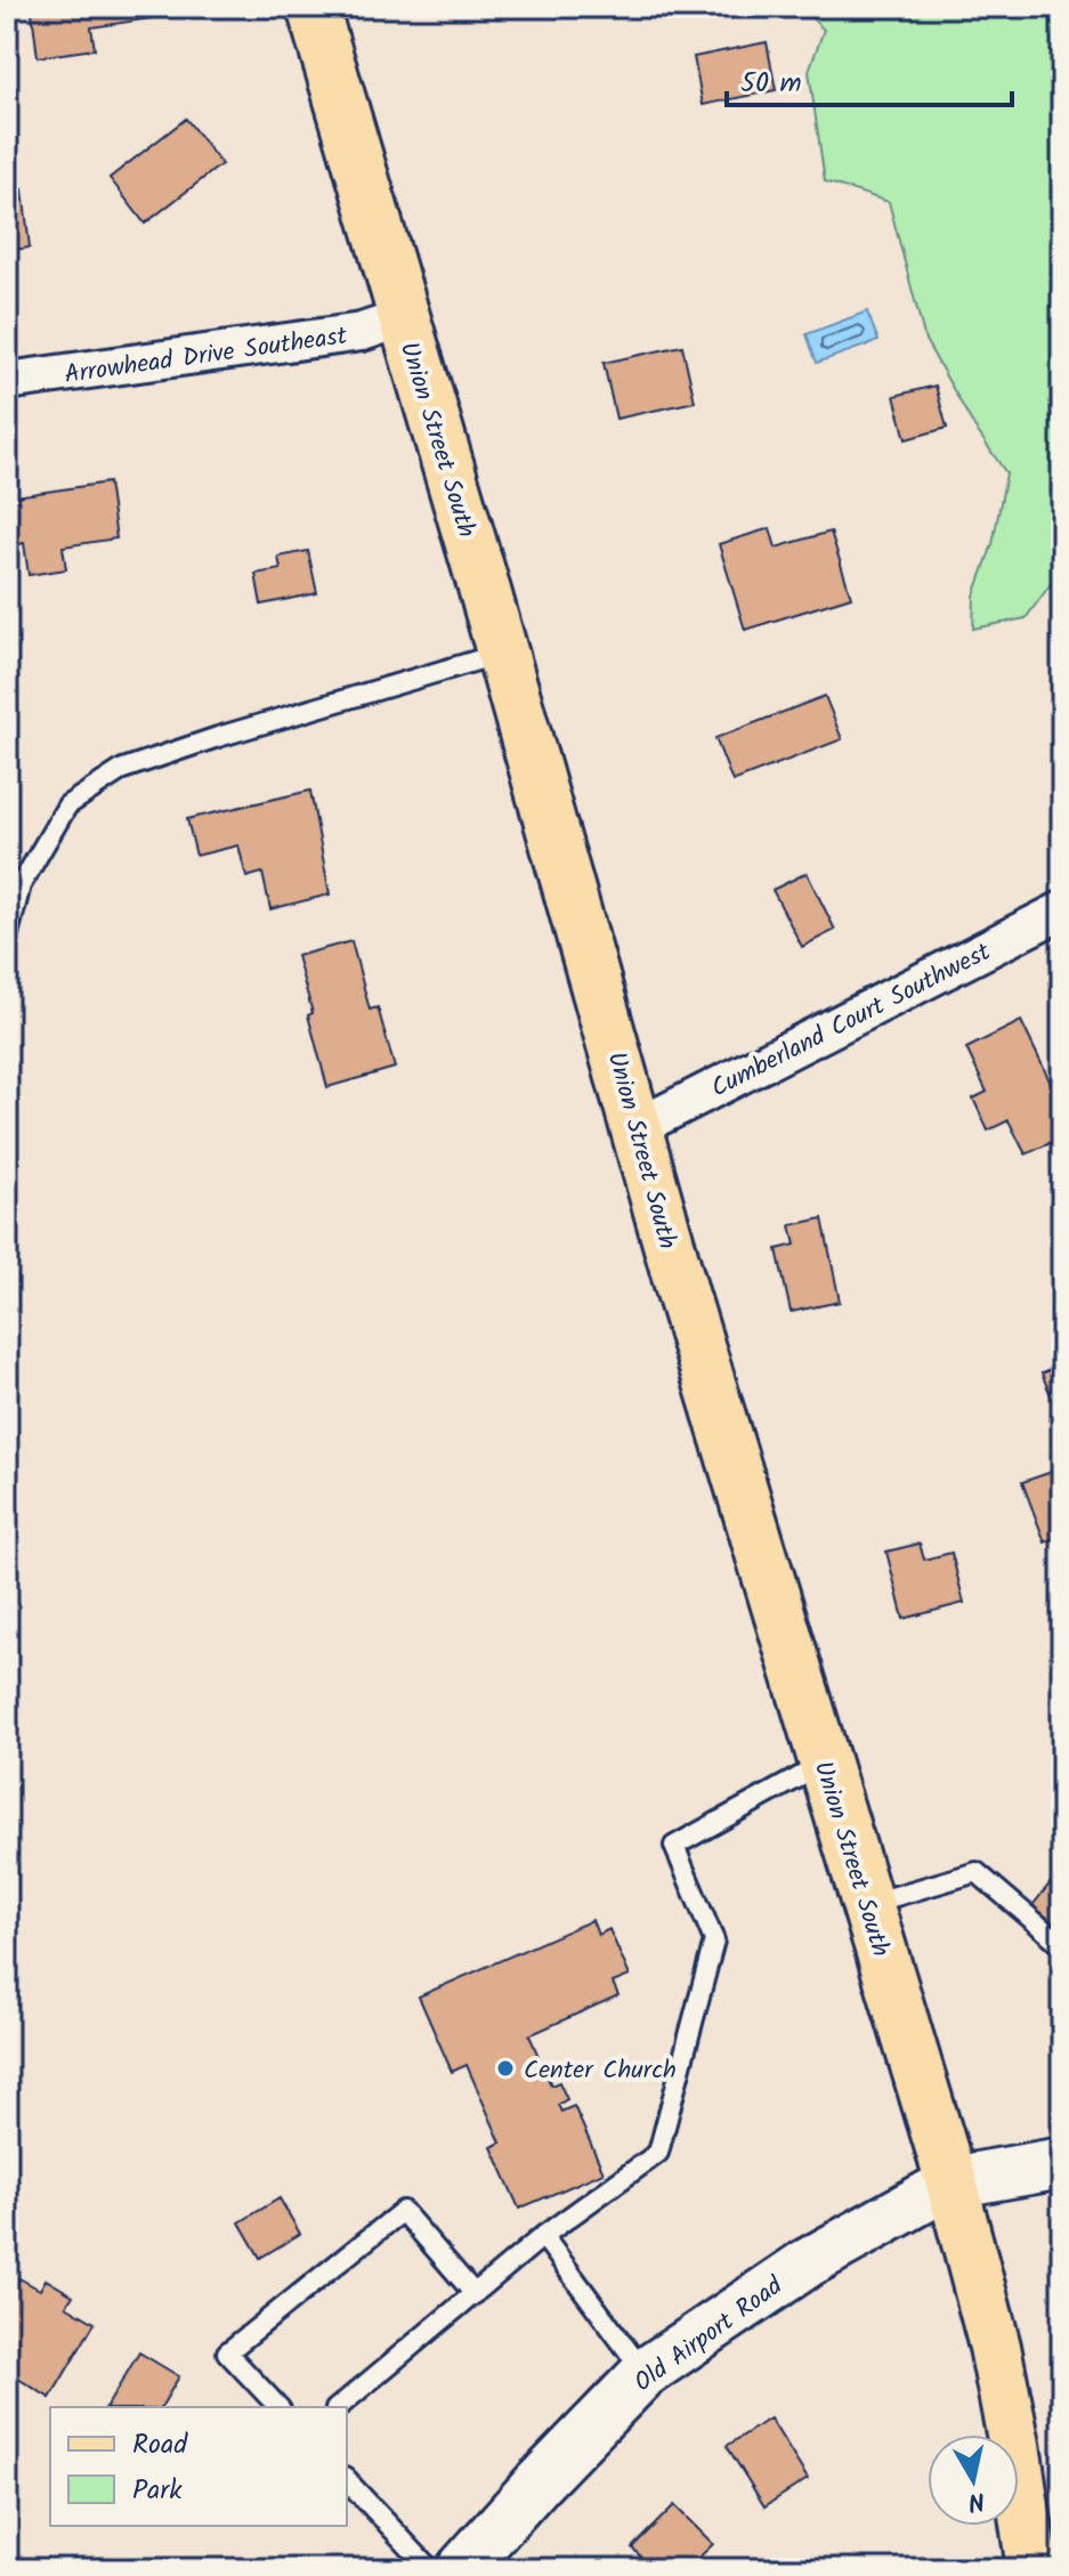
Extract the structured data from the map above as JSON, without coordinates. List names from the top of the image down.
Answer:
{
  "streets": {
    "main road": ["Union Street South"],
    "street": ["Arrowhead Drive Southeast", "Cumberland Court Southwest", "Old Airport Road"]
  },
  "crossings": [
    ["Arrowhead Drive Southeast", "Union Street South"],
    ["Union Street South", "Cumberland Court Southwest"],
    ["Union Street South", "Old Airport Road"]
  ],
  "places": ["Center Church"],
  "legend": ["Road", "Park"],
  "scale_bar": "50 m",
  "north": "bottom"
}
